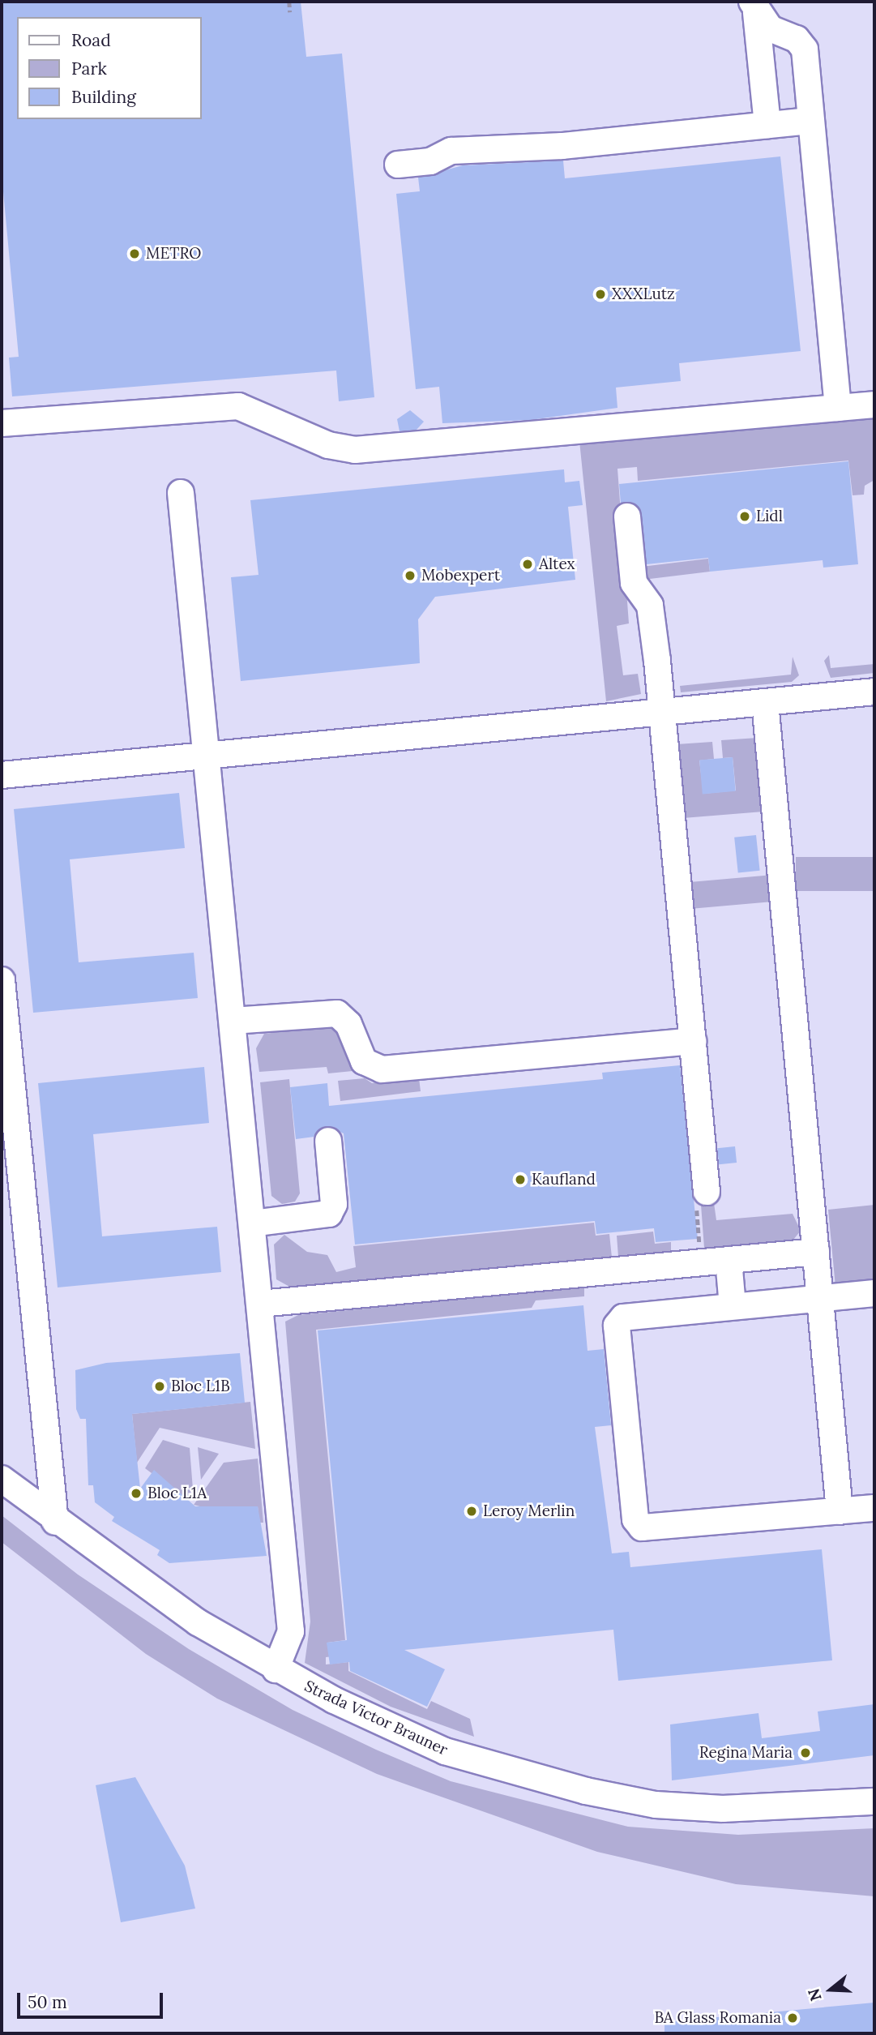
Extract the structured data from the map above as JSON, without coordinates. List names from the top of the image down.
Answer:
{
  "streets": {
    "street": ["Strada Victor Brauner"]
  },
  "places": [
    "METRO",
    "XXXLutz",
    "Lidl",
    "Altex",
    "Mobexpert",
    "Kaufland",
    "Bloc L1B",
    "Bloc L1A",
    "Leroy Merlin",
    "Regina Maria",
    "BA Glass Romania"
  ],
  "legend": ["Road", "Park", "Building"],
  "scale_bar": "50 m",
  "north": "left"
}
